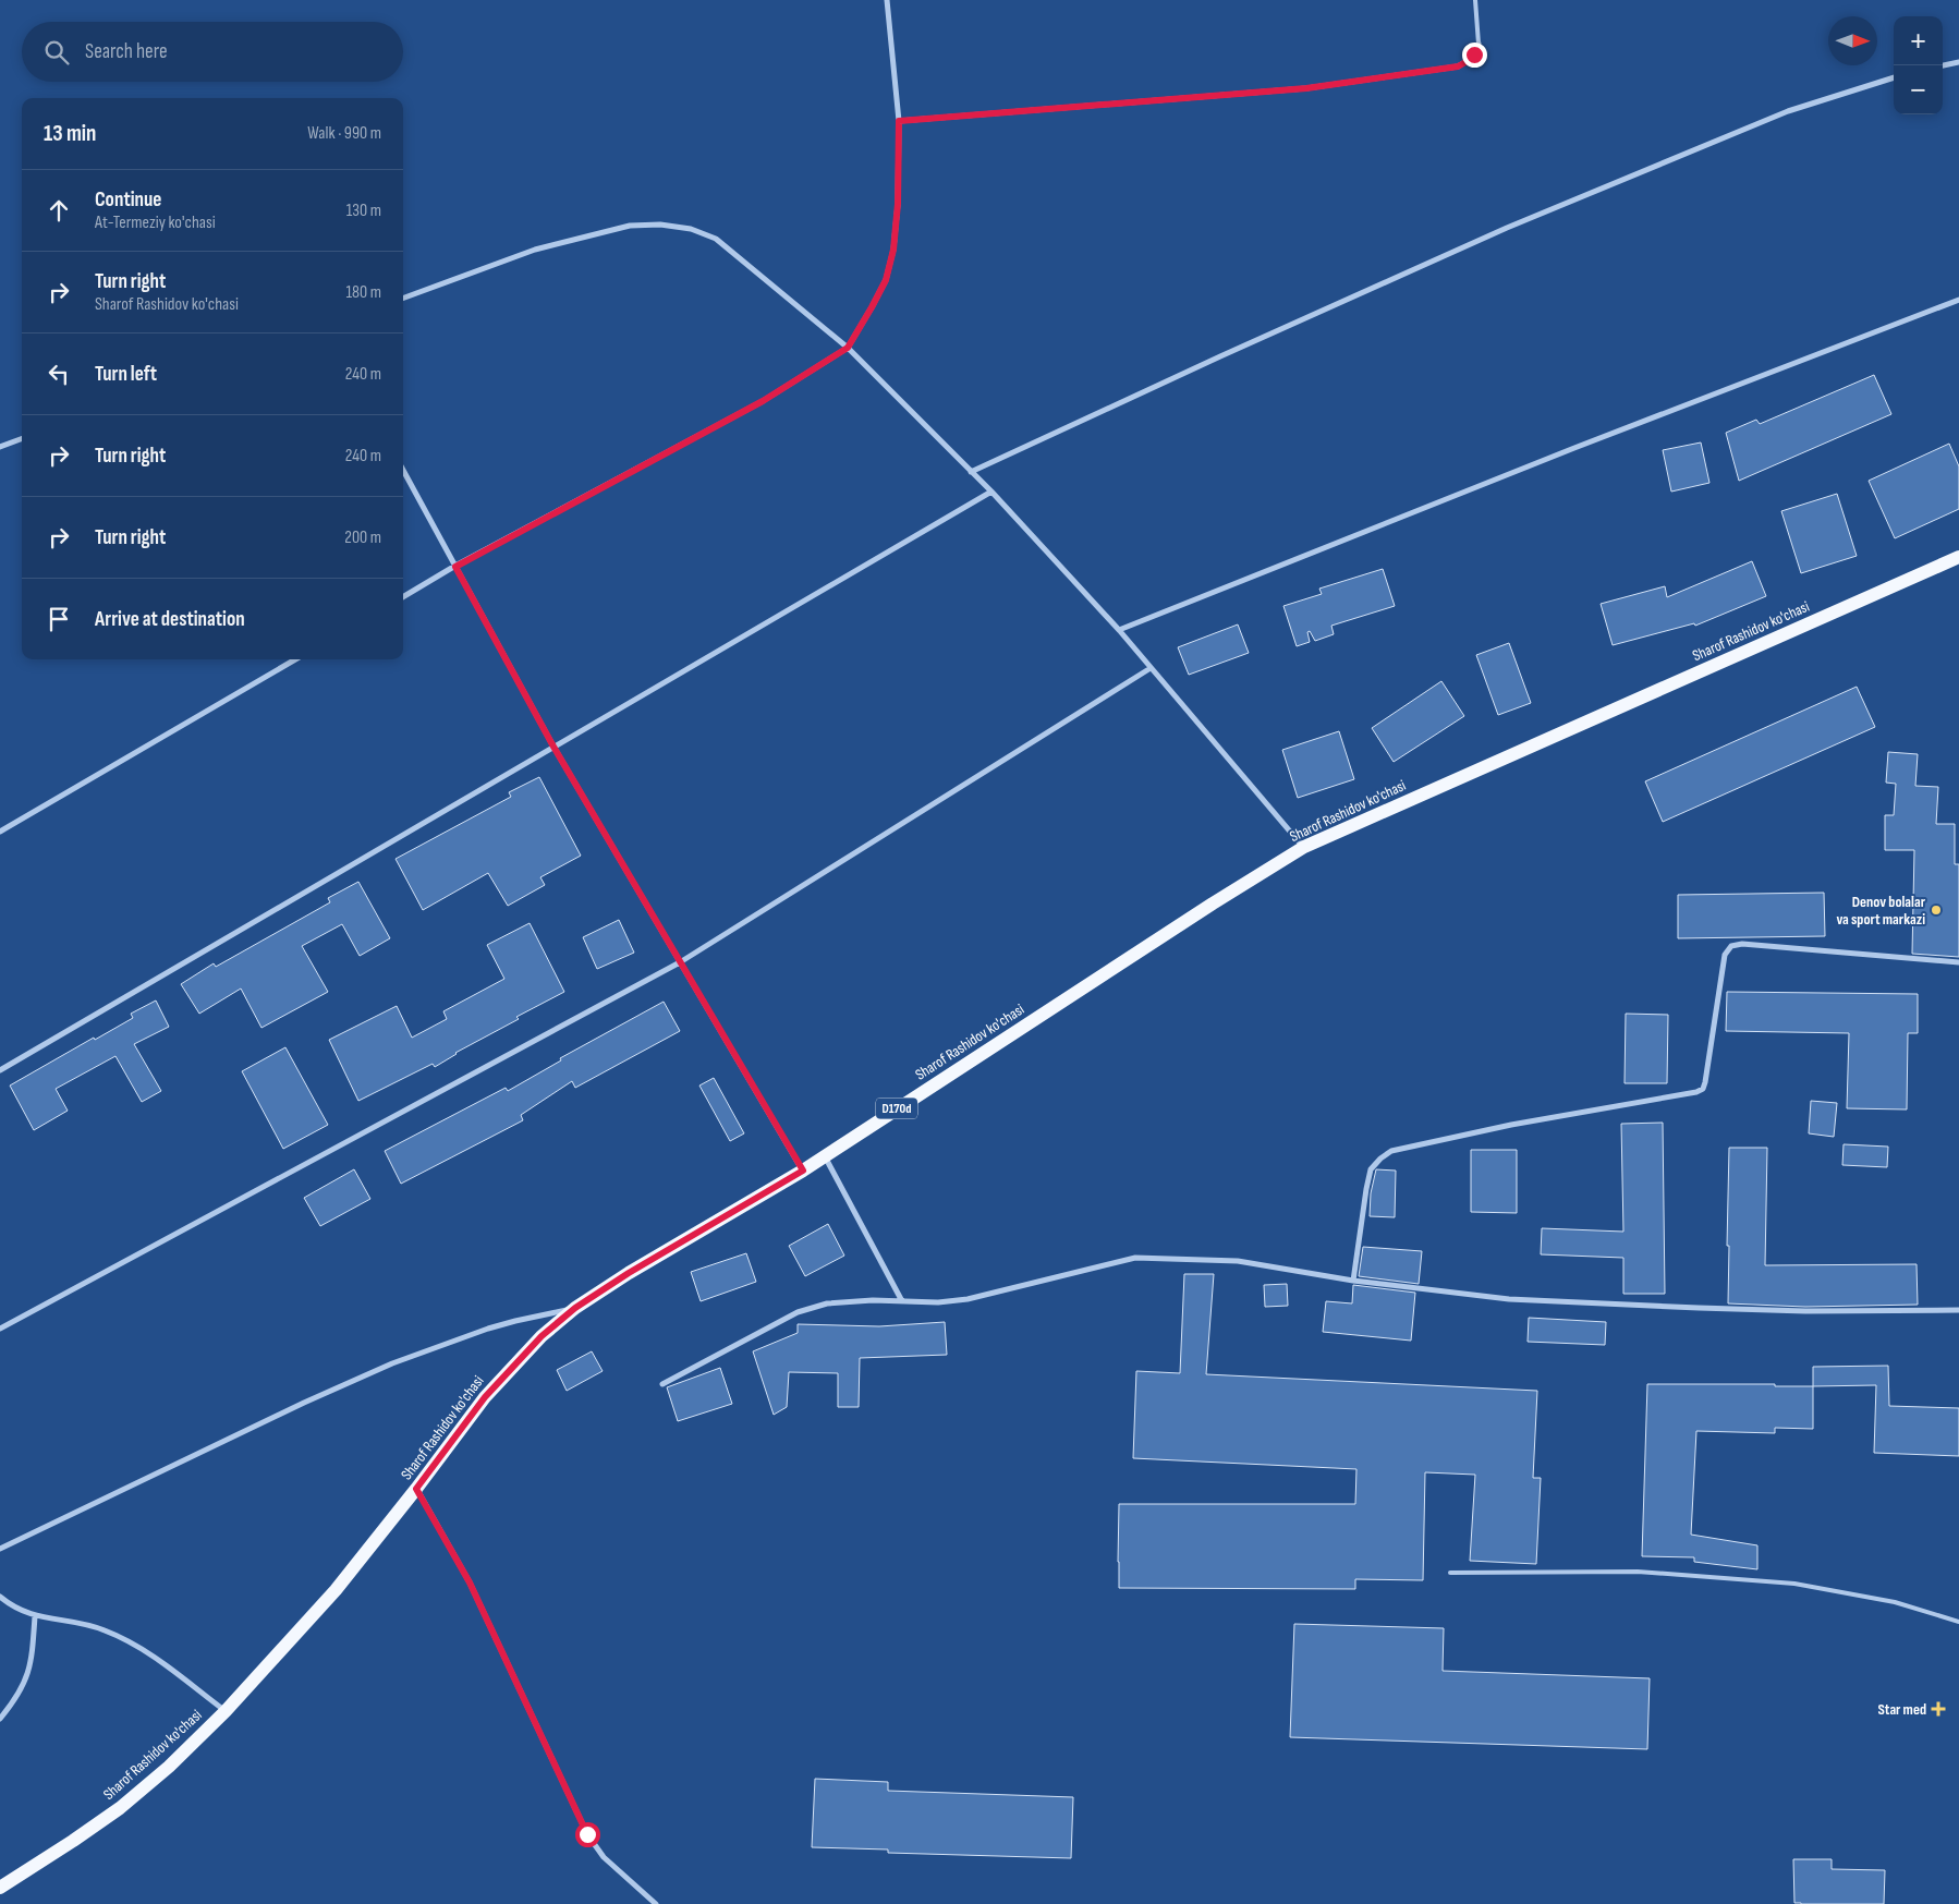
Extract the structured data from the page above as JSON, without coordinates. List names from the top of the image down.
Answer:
{
  "streets": {
    "main road": ["Sharof Rashidov ko'chasi", "D170d"]
  },
  "places": {
    "other": ["Denov bolalar va sport markazi"],
    "health": ["Star med"]
  },
  "north": "right",
  "page": {
    "map_buttons": ["+", "−"],
    "search": "Search here",
    "heading": ["13 min", "Walk · 990 m"],
    "list": [
      ["Continue", "At-Termeziy ko'chasi", "130 m"],
      ["Turn right", "Sharof Rashidov ko'chasi", "180 m"],
      ["Turn left", "240 m"],
      ["Turn right", "240 m"],
      ["Turn right", "200 m"],
      "Arrive at destination"
    ]
  }
}
